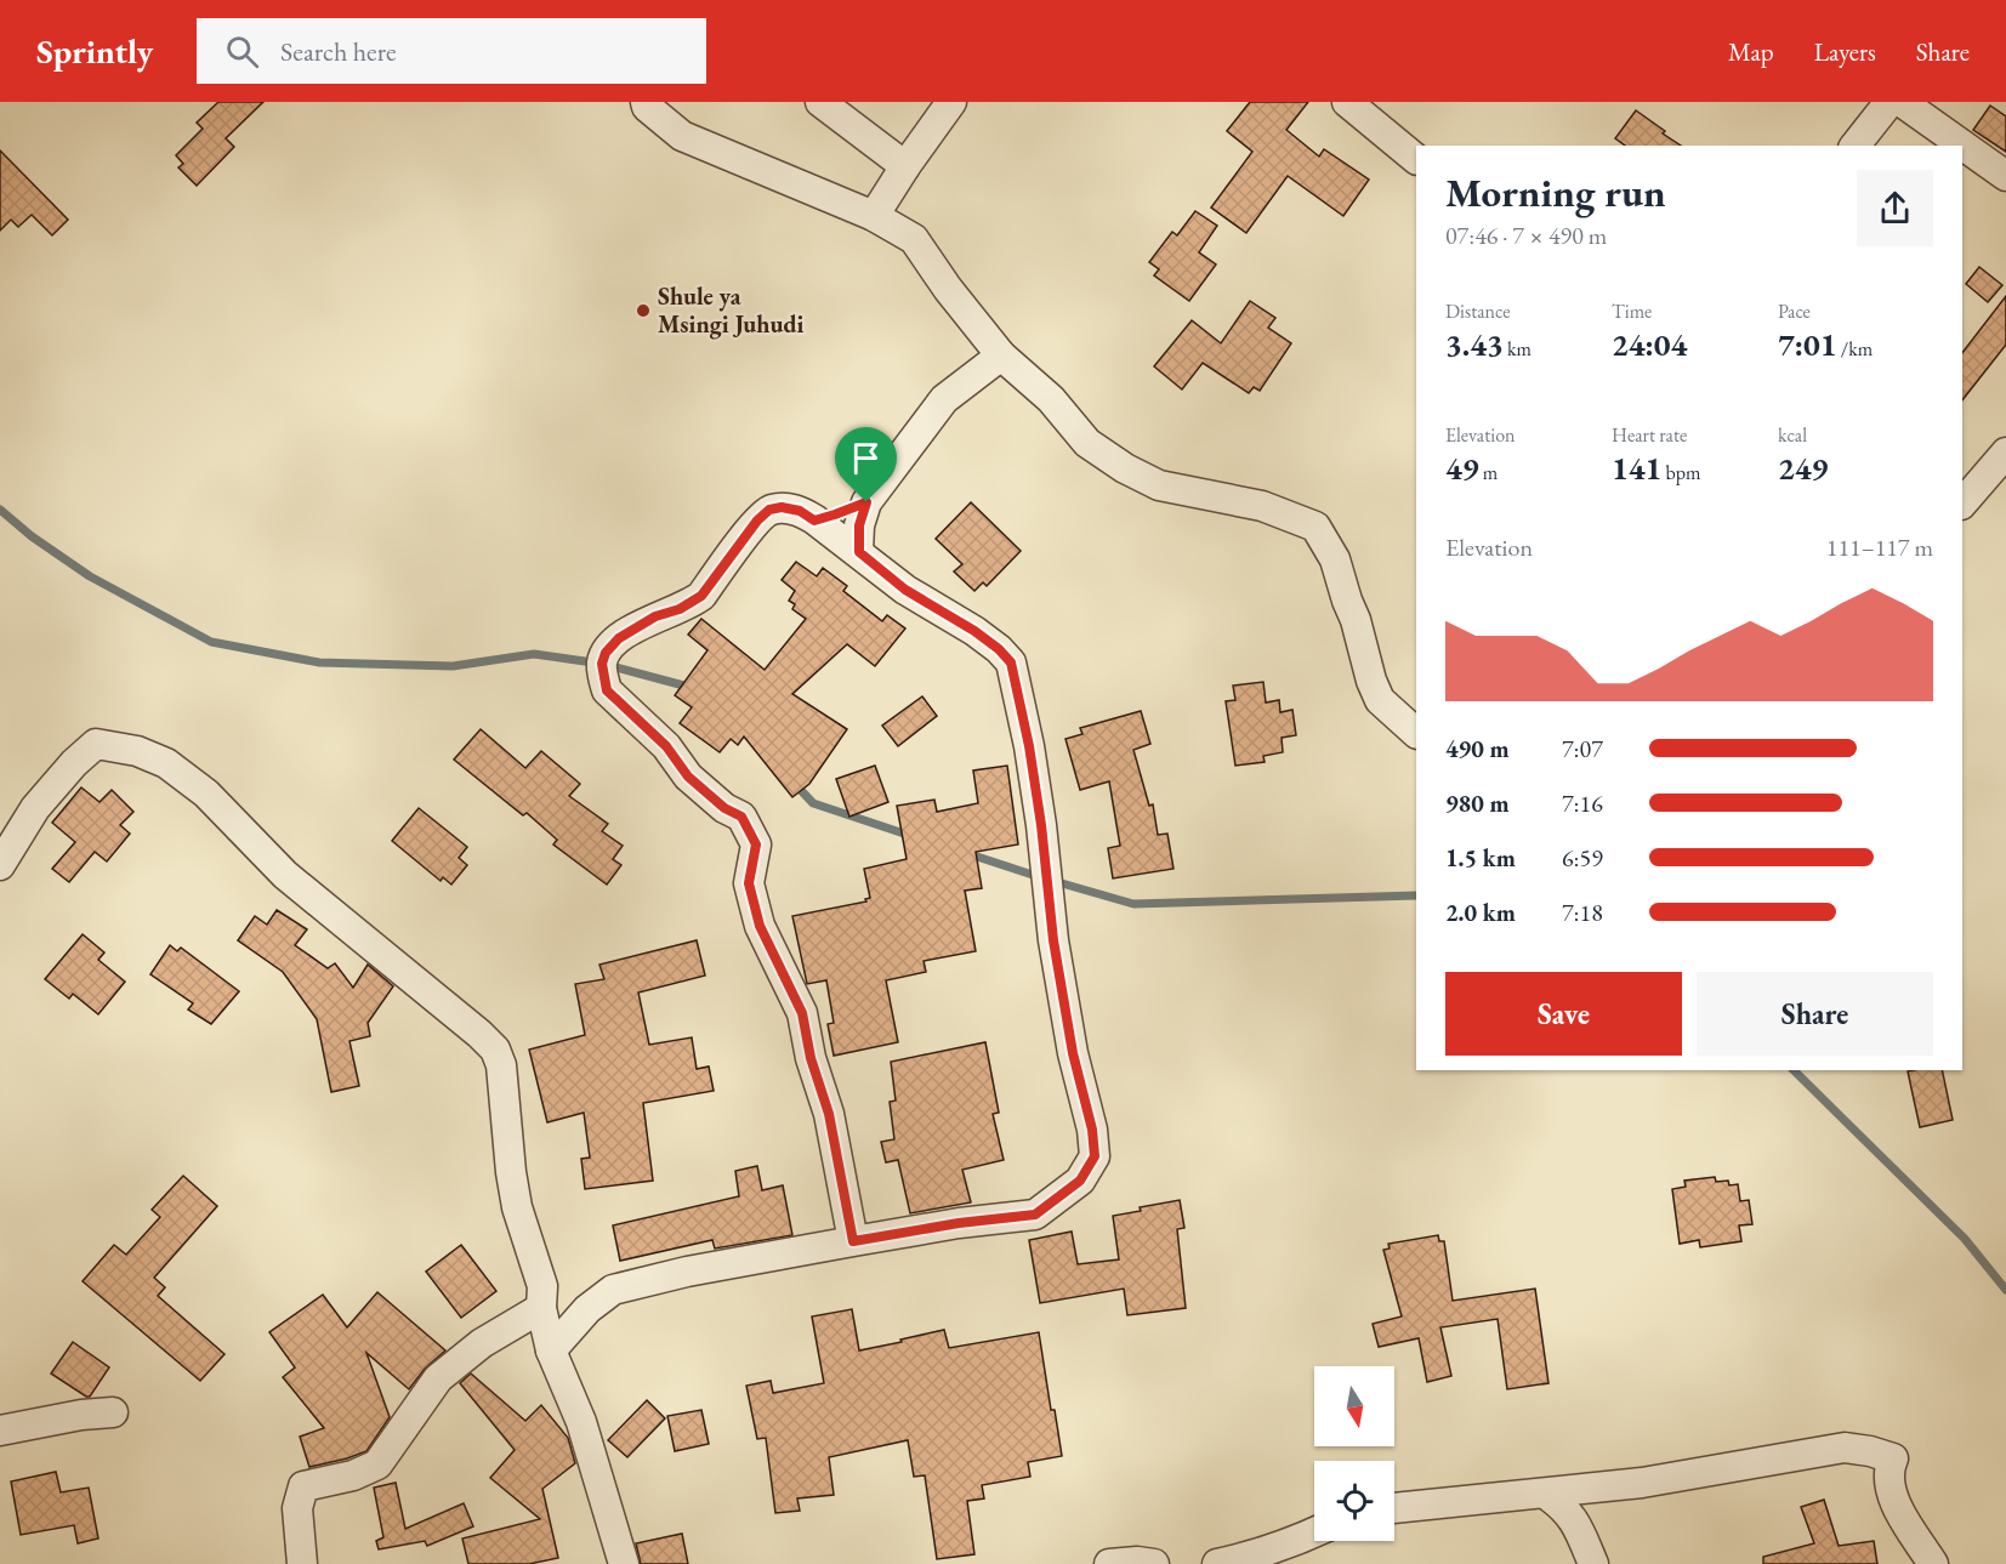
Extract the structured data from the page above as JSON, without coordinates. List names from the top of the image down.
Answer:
{
  "places": ["Shule ya Msingi Juhudi"],
  "north": "bottom",
  "page": {
    "header": "Sprintly",
    "search": "Search here",
    "nav": ["Map", "Layers", "Share"],
    "heading": ["Morning run", "07:46 · 7 × 490 m"],
    "stats": [
      ["Distance", "3.43 km"],
      ["Time", "24:04"],
      ["Pace", "7:01 /km"],
      ["Elevation", "49 m"],
      ["Heart rate", "141 bpm"],
      ["kcal", "249"]
    ],
    "chart": ["Elevation", "111–117 m"],
    "list": [
      {
        "name": "490 m",
        "note": "7:07"
      },
      {
        "name": "980 m",
        "note": "7:16"
      },
      {
        "name": "1.5 km",
        "note": "6:59"
      },
      {
        "name": "2.0 km",
        "note": "7:18"
      }
    ],
    "buttons": ["Save", "Share"]
  }
}
